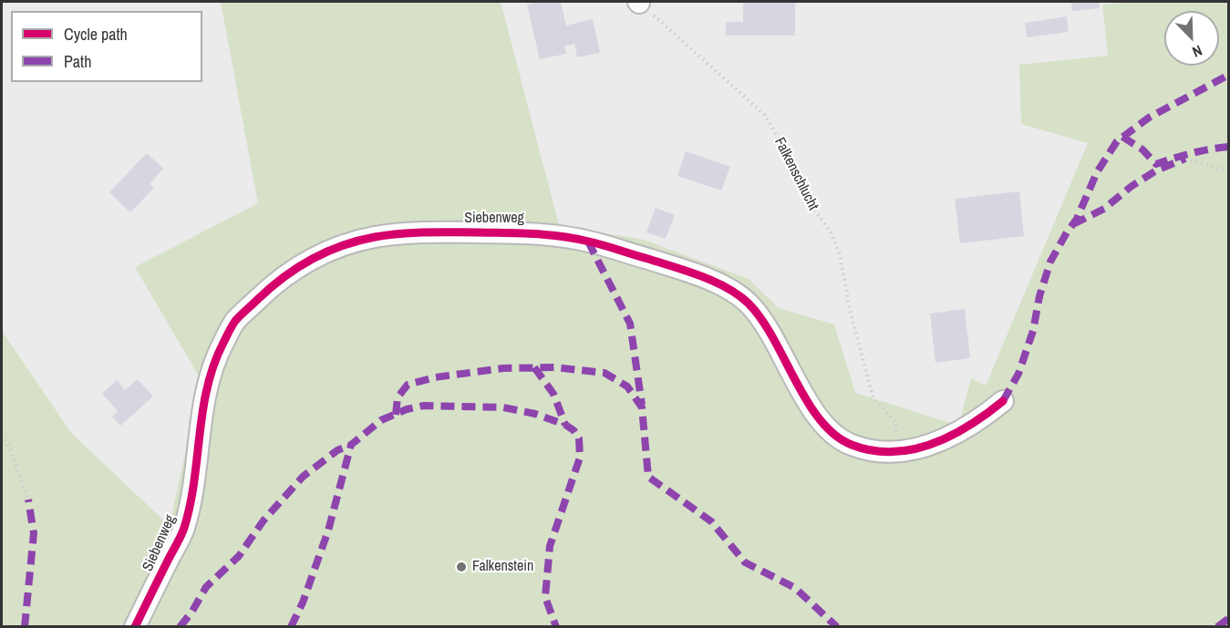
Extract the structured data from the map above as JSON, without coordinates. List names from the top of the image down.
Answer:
{
  "streets": {
    "street": ["Siebenweg"],
    "path": ["Falkenschlucht"]
  },
  "crossings": [
    ["Falkenschlucht", "Siebenweg"]
  ],
  "places": ["Falkenstein"],
  "legend": ["Cycle path", "Path"],
  "north": "bottom right"
}
